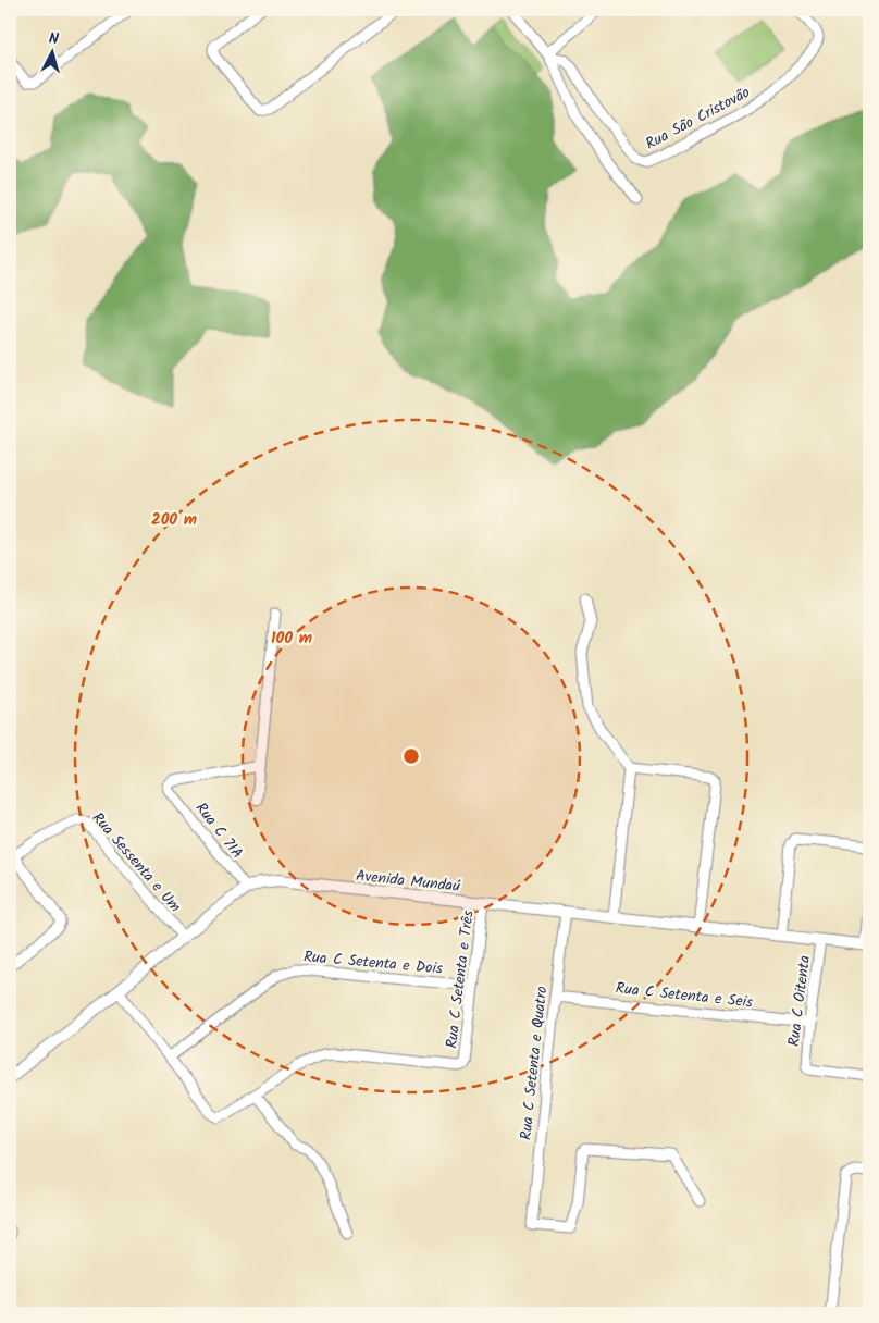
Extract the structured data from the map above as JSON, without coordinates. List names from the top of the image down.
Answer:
{
  "streets": {
    "street": [
      "Rua São Cristovão",
      "Rua C 71A",
      "Rua Sessenta e Um",
      "Avenida Mundaú",
      "Rua C Setenta e Dois",
      "Rua C Setenta e Três",
      "Rua C Setenta e Seis",
      "Rua C Oitenta",
      "Rua C Setenta e Quatro"
    ]
  },
  "crossings": [
    ["Rua C 71A", "Avenida Mundaú"],
    ["Rua Sessenta e Um", "Avenida Mundaú"],
    ["Avenida Mundaú", "Rua C Setenta e Três"],
    ["Avenida Mundaú", "Rua C Oitenta"],
    ["Avenida Mundaú", "Rua C Setenta e Quatro"],
    ["Rua C Setenta e Dois", "Rua C Setenta e Três"],
    ["Rua C Setenta e Seis", "Rua C Oitenta"],
    ["Rua C Setenta e Seis", "Rua C Setenta e Quatro"]
  ],
  "north": "top",
  "rings": ["200 m", "100 m"]
}
